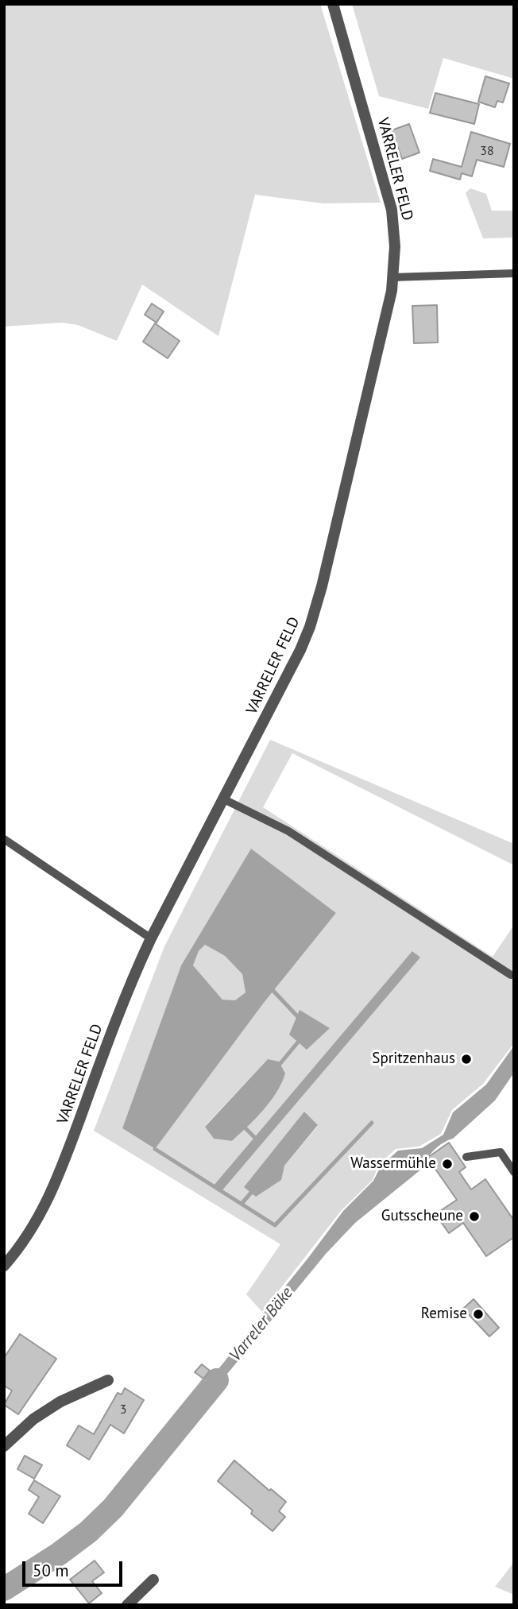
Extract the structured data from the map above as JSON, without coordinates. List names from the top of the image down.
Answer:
{
  "streets": {
    "street": ["VARRELER FELD"]
  },
  "water": ["Varreler Bäke"],
  "places": [
    "Spritzenhaus",
    "Wassermühle",
    "Gutsscheune",
    "Remise"
  ],
  "house_numbers": ["38", "3"],
  "scale_bar": "50 m"
}
